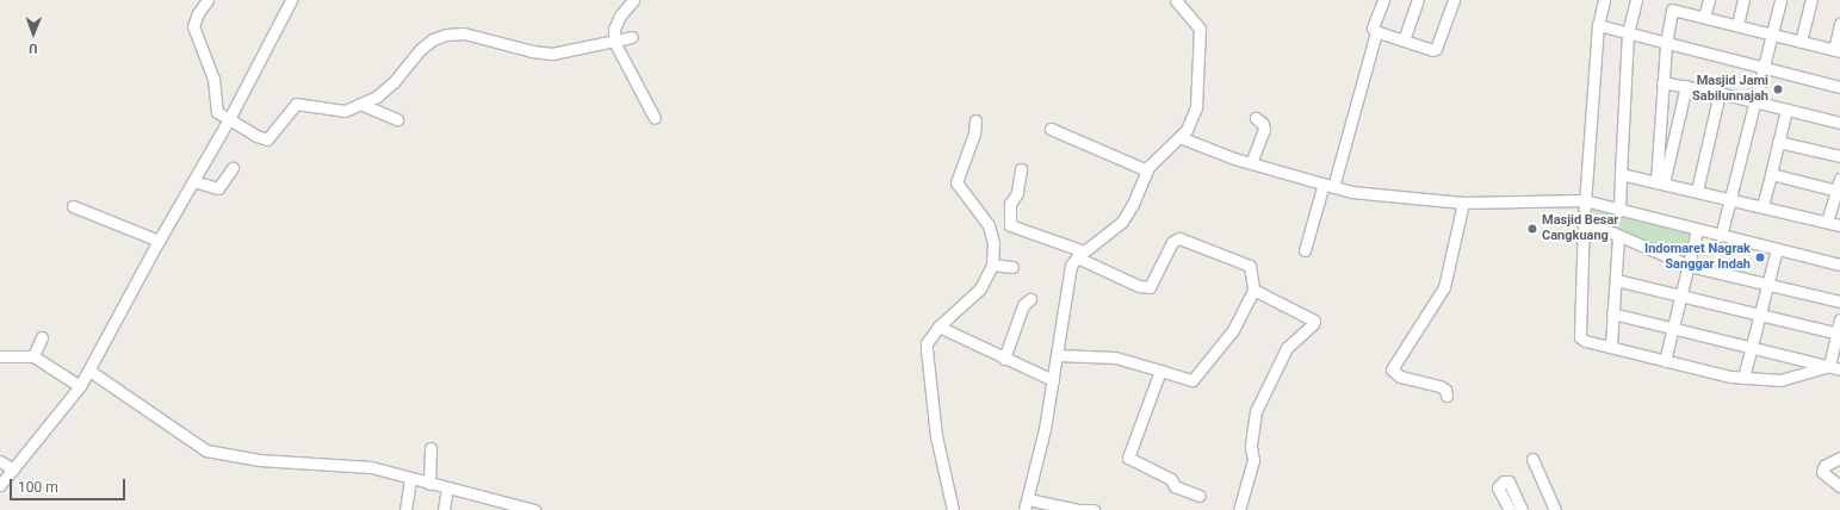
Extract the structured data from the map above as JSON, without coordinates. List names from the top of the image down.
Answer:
{
  "places": ["Masjid Jami Sabilunnajah", "Masjid Besar Cangkuang", "Indomaret Nagrak Sanggar Indah"],
  "scale_bar": "100 m",
  "north": "bottom"
}
